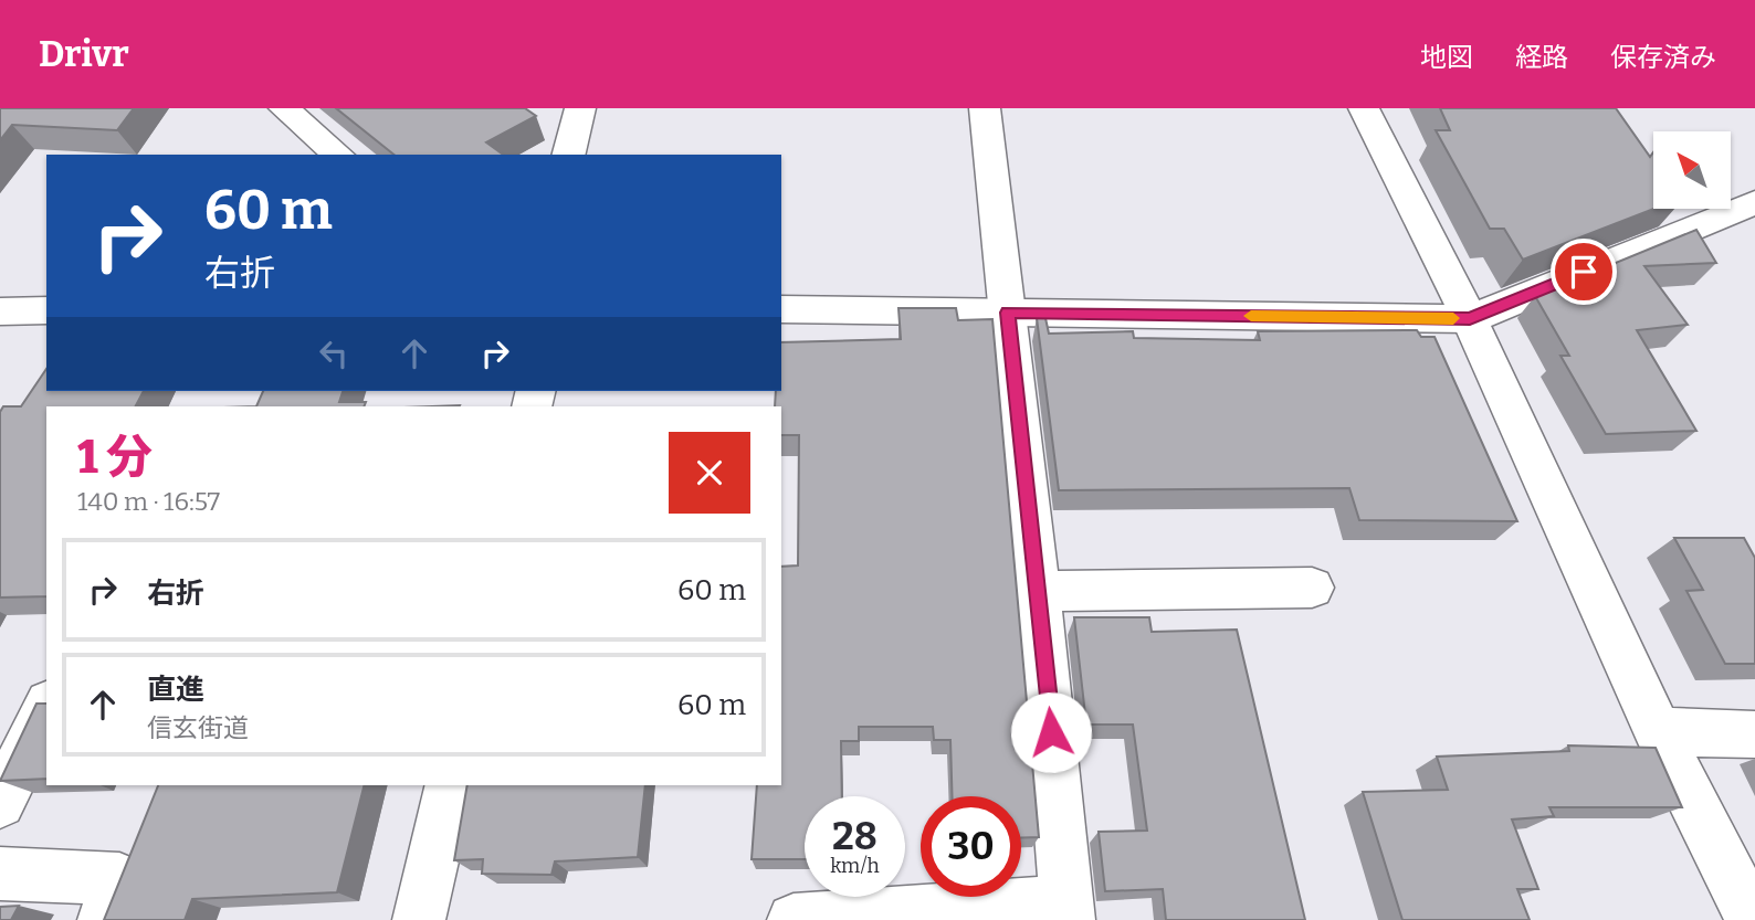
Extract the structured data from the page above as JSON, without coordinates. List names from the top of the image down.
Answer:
{
  "north": "top left",
  "page": {
    "header": "Drivr",
    "nav": ["地図", "経路", "保存済み"],
    "turn": ["60 m", "右折"],
    "heading": ["1 分", "140 m · 16:57"],
    "list": [
      {
        "name": "右折",
        "value": "60 m"
      },
      {
        "name": "直進",
        "note": "信玄街道",
        "value": "60 m"
      }
    ],
    "speed": "28 km/h",
    "limit": "30"
  }
}
